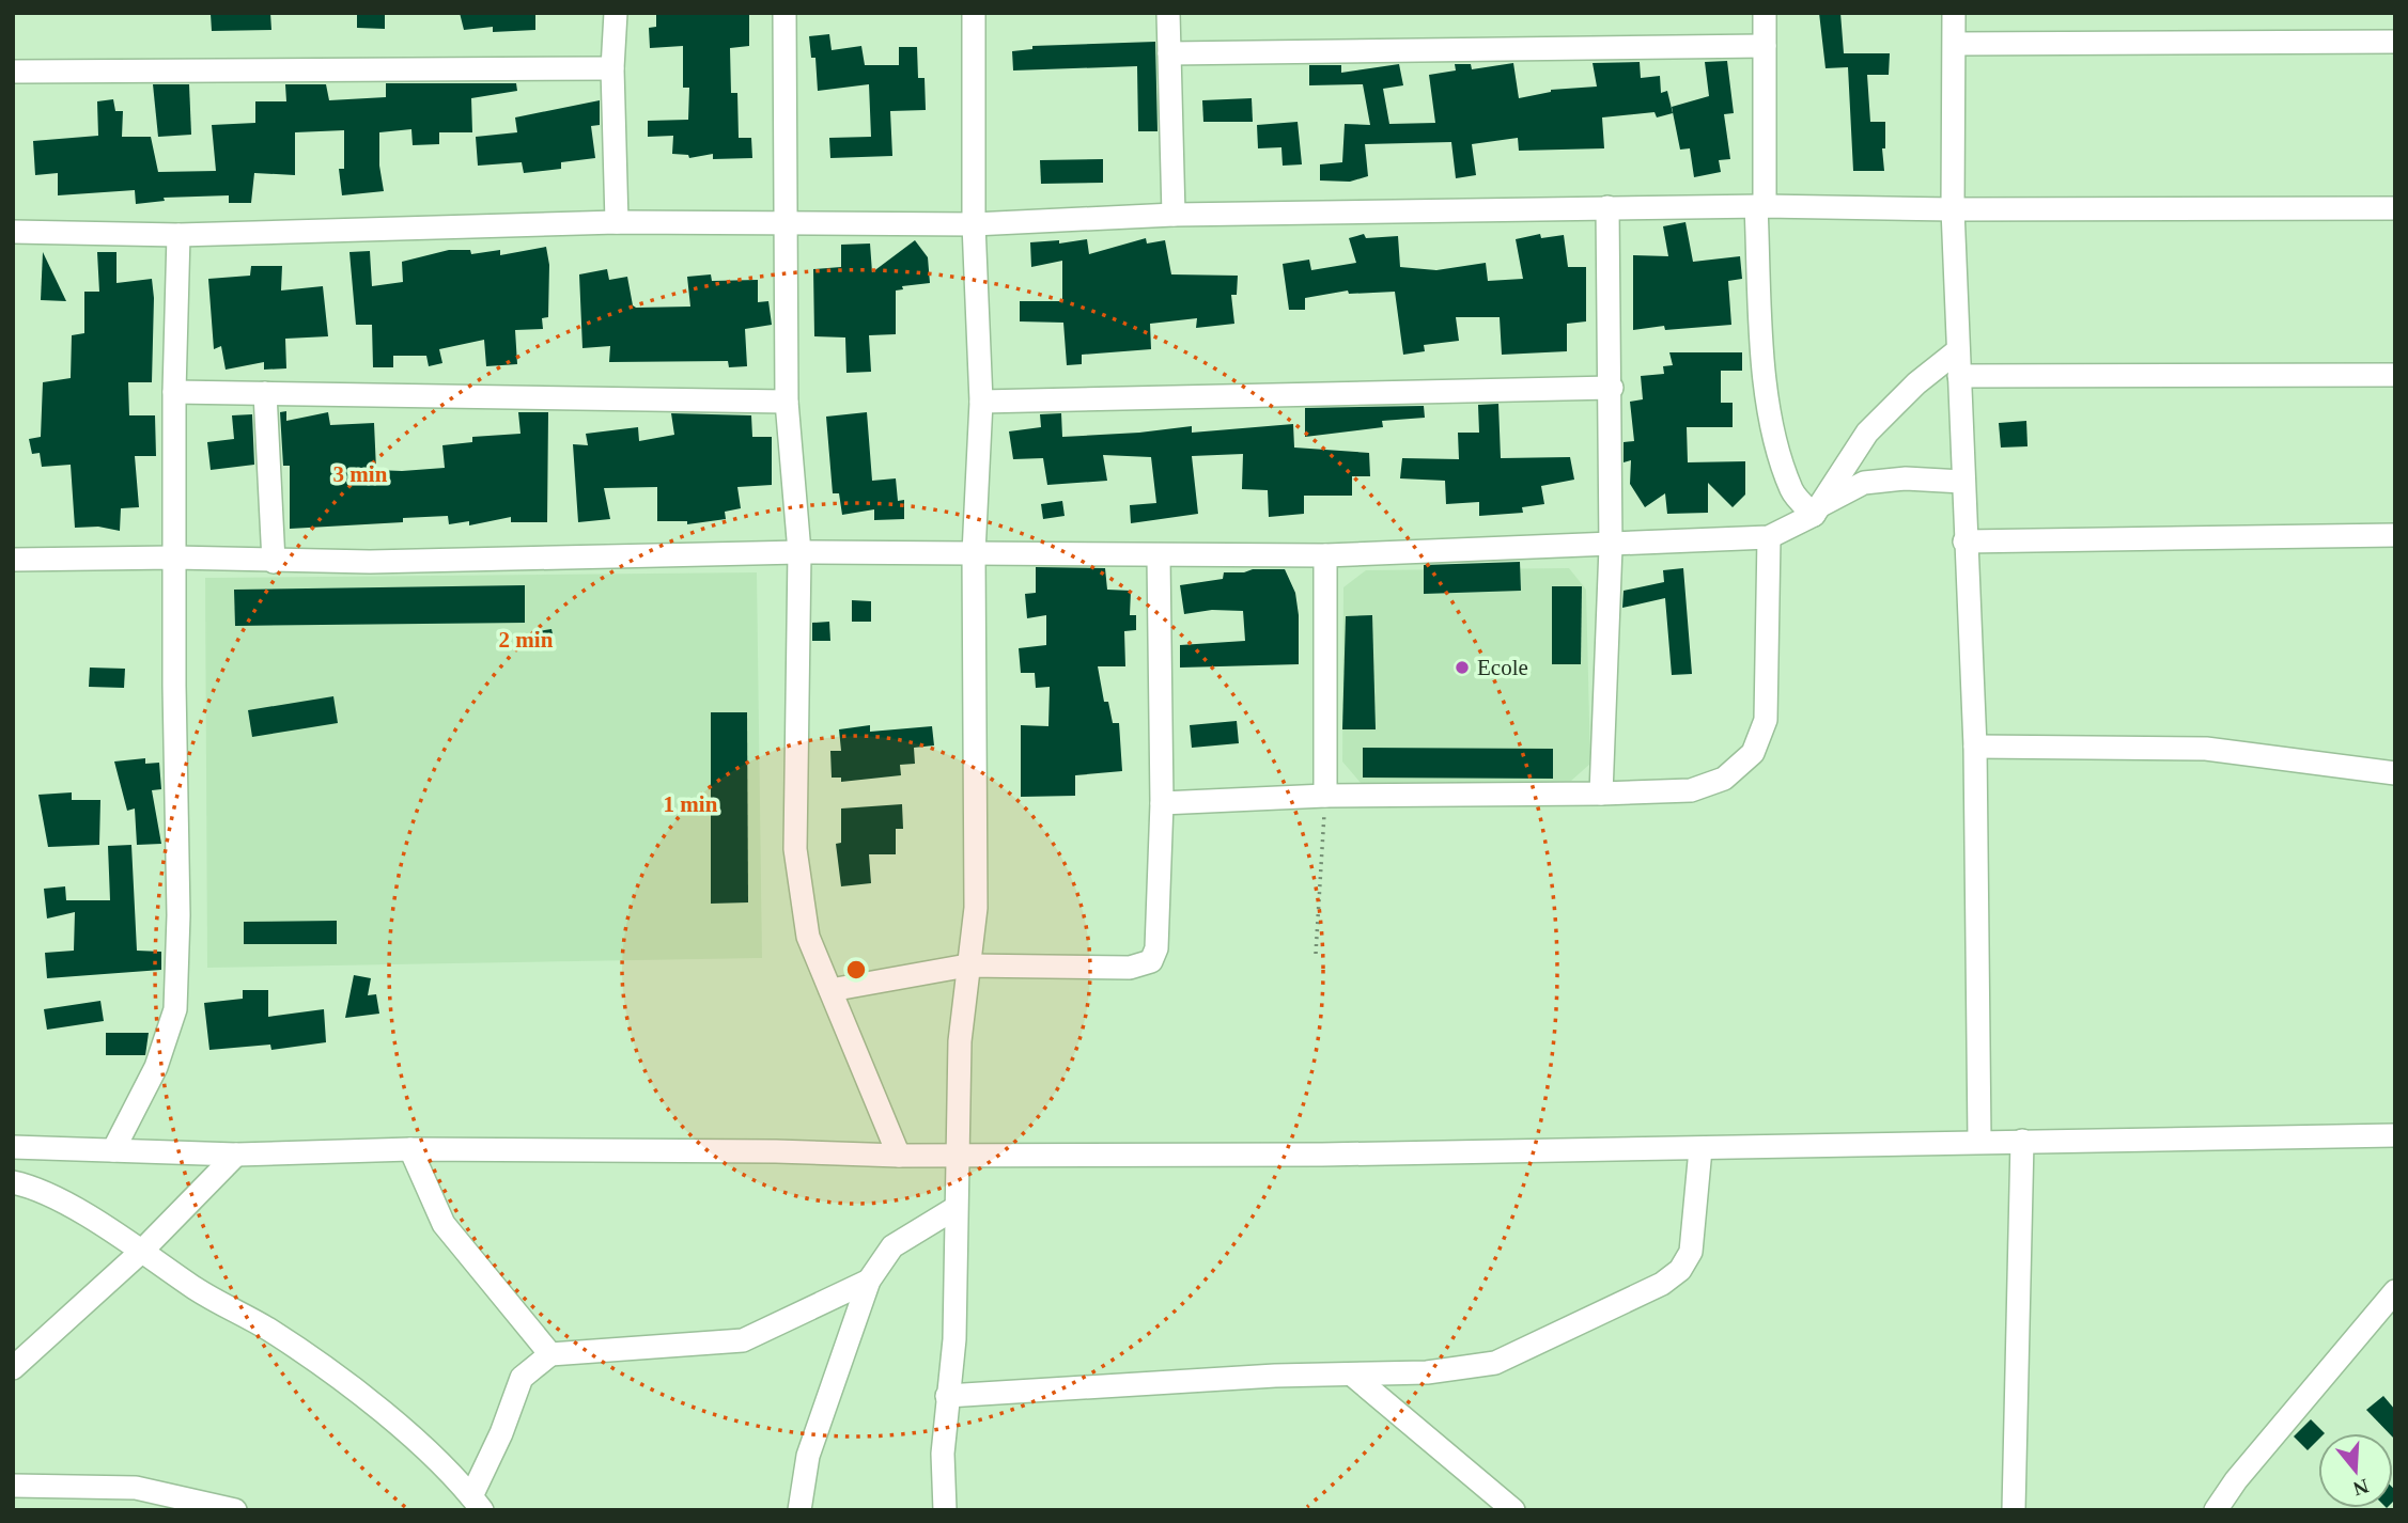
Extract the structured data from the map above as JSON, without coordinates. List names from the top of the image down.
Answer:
{
  "places": ["Ecole"],
  "north": "bottom",
  "rings": ["3 min", "2 min", "1 min"]
}
